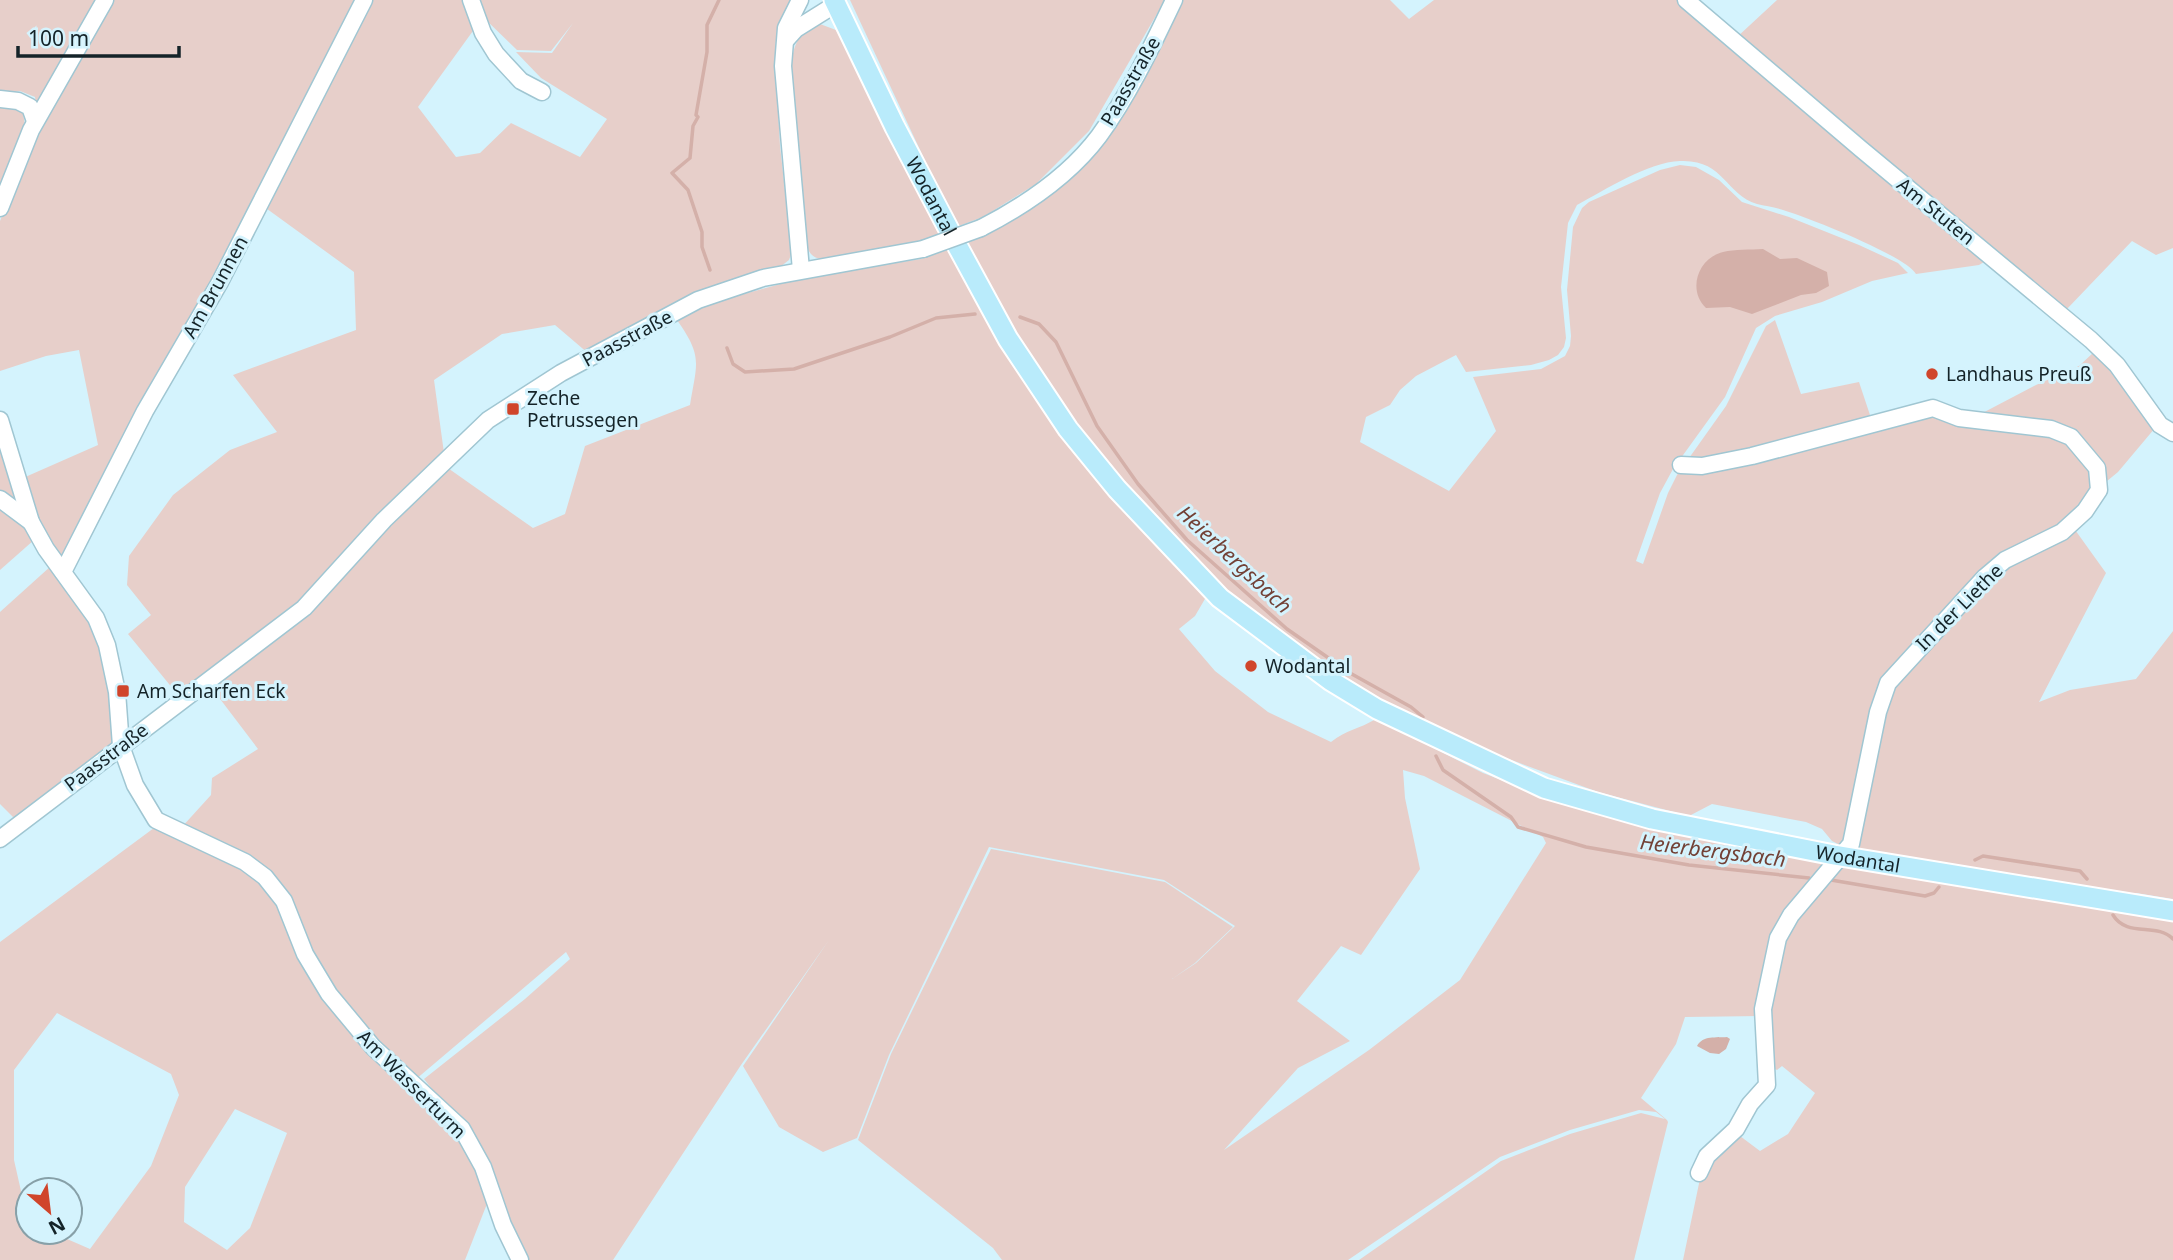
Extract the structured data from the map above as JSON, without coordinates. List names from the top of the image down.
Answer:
{
  "streets": {
    "main road": ["Wodantal"],
    "street": [
      "Paasstraße",
      "Am Stuten",
      "Am Brunnen",
      "In der Liethe",
      "Am Wasserturm"
    ]
  },
  "crossings": [
    ["Paasstraße", "Am Wasserturm"],
    ["Wodantal", "In der Liethe"],
    ["Am Brunnen", "Am Wasserturm"]
  ],
  "water": ["Heierbergsbach"],
  "places": {
    "other": ["Landhaus Preuß", "Wodantal"],
    "transit": ["Zeche Petrussegen", "Am Scharfen Eck"]
  },
  "scale_bar": "100 m",
  "north": "bottom right"
}
